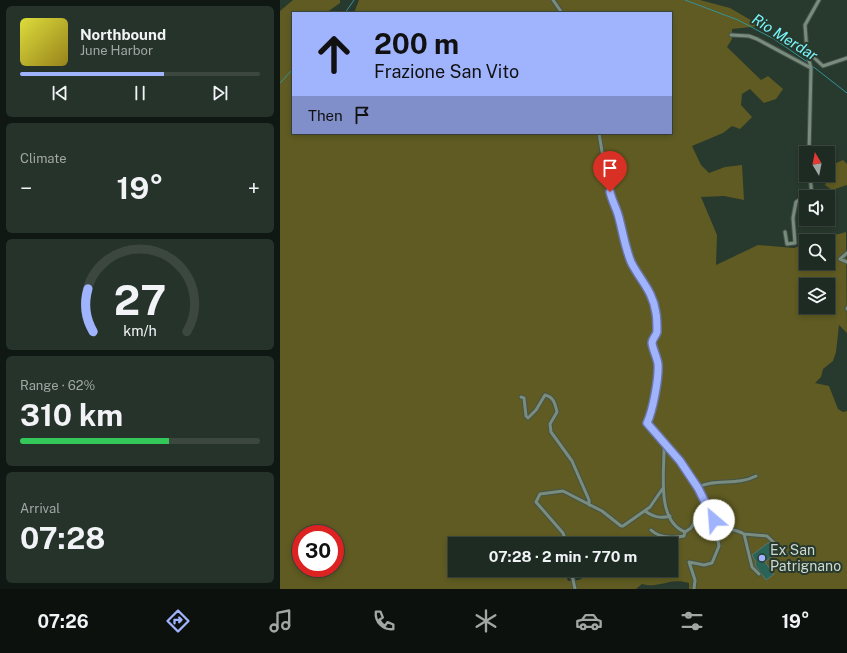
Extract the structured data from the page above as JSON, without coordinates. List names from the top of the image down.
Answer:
{
  "water": ["Rio Merdar"],
  "places": ["Ex San Patrignano"],
  "north": "top",
  "page": {
    "turn": ["200 m", "Frazione San Vito"],
    "song": ["Northbound", "June Harbor"],
    "then": "Then",
    "tile": [
      "Climate",
      ["Range · 62%", "310 km"],
      ["Arrival", "07:28"]
    ],
    "heat": ["−", "19°", "+"],
    "limit": "30",
    "trip": "07:28 · 2 min · 770 m",
    "tabs": ["07:26", "19°"],
    "gauge": ["27", "km/h"]
  }
}
